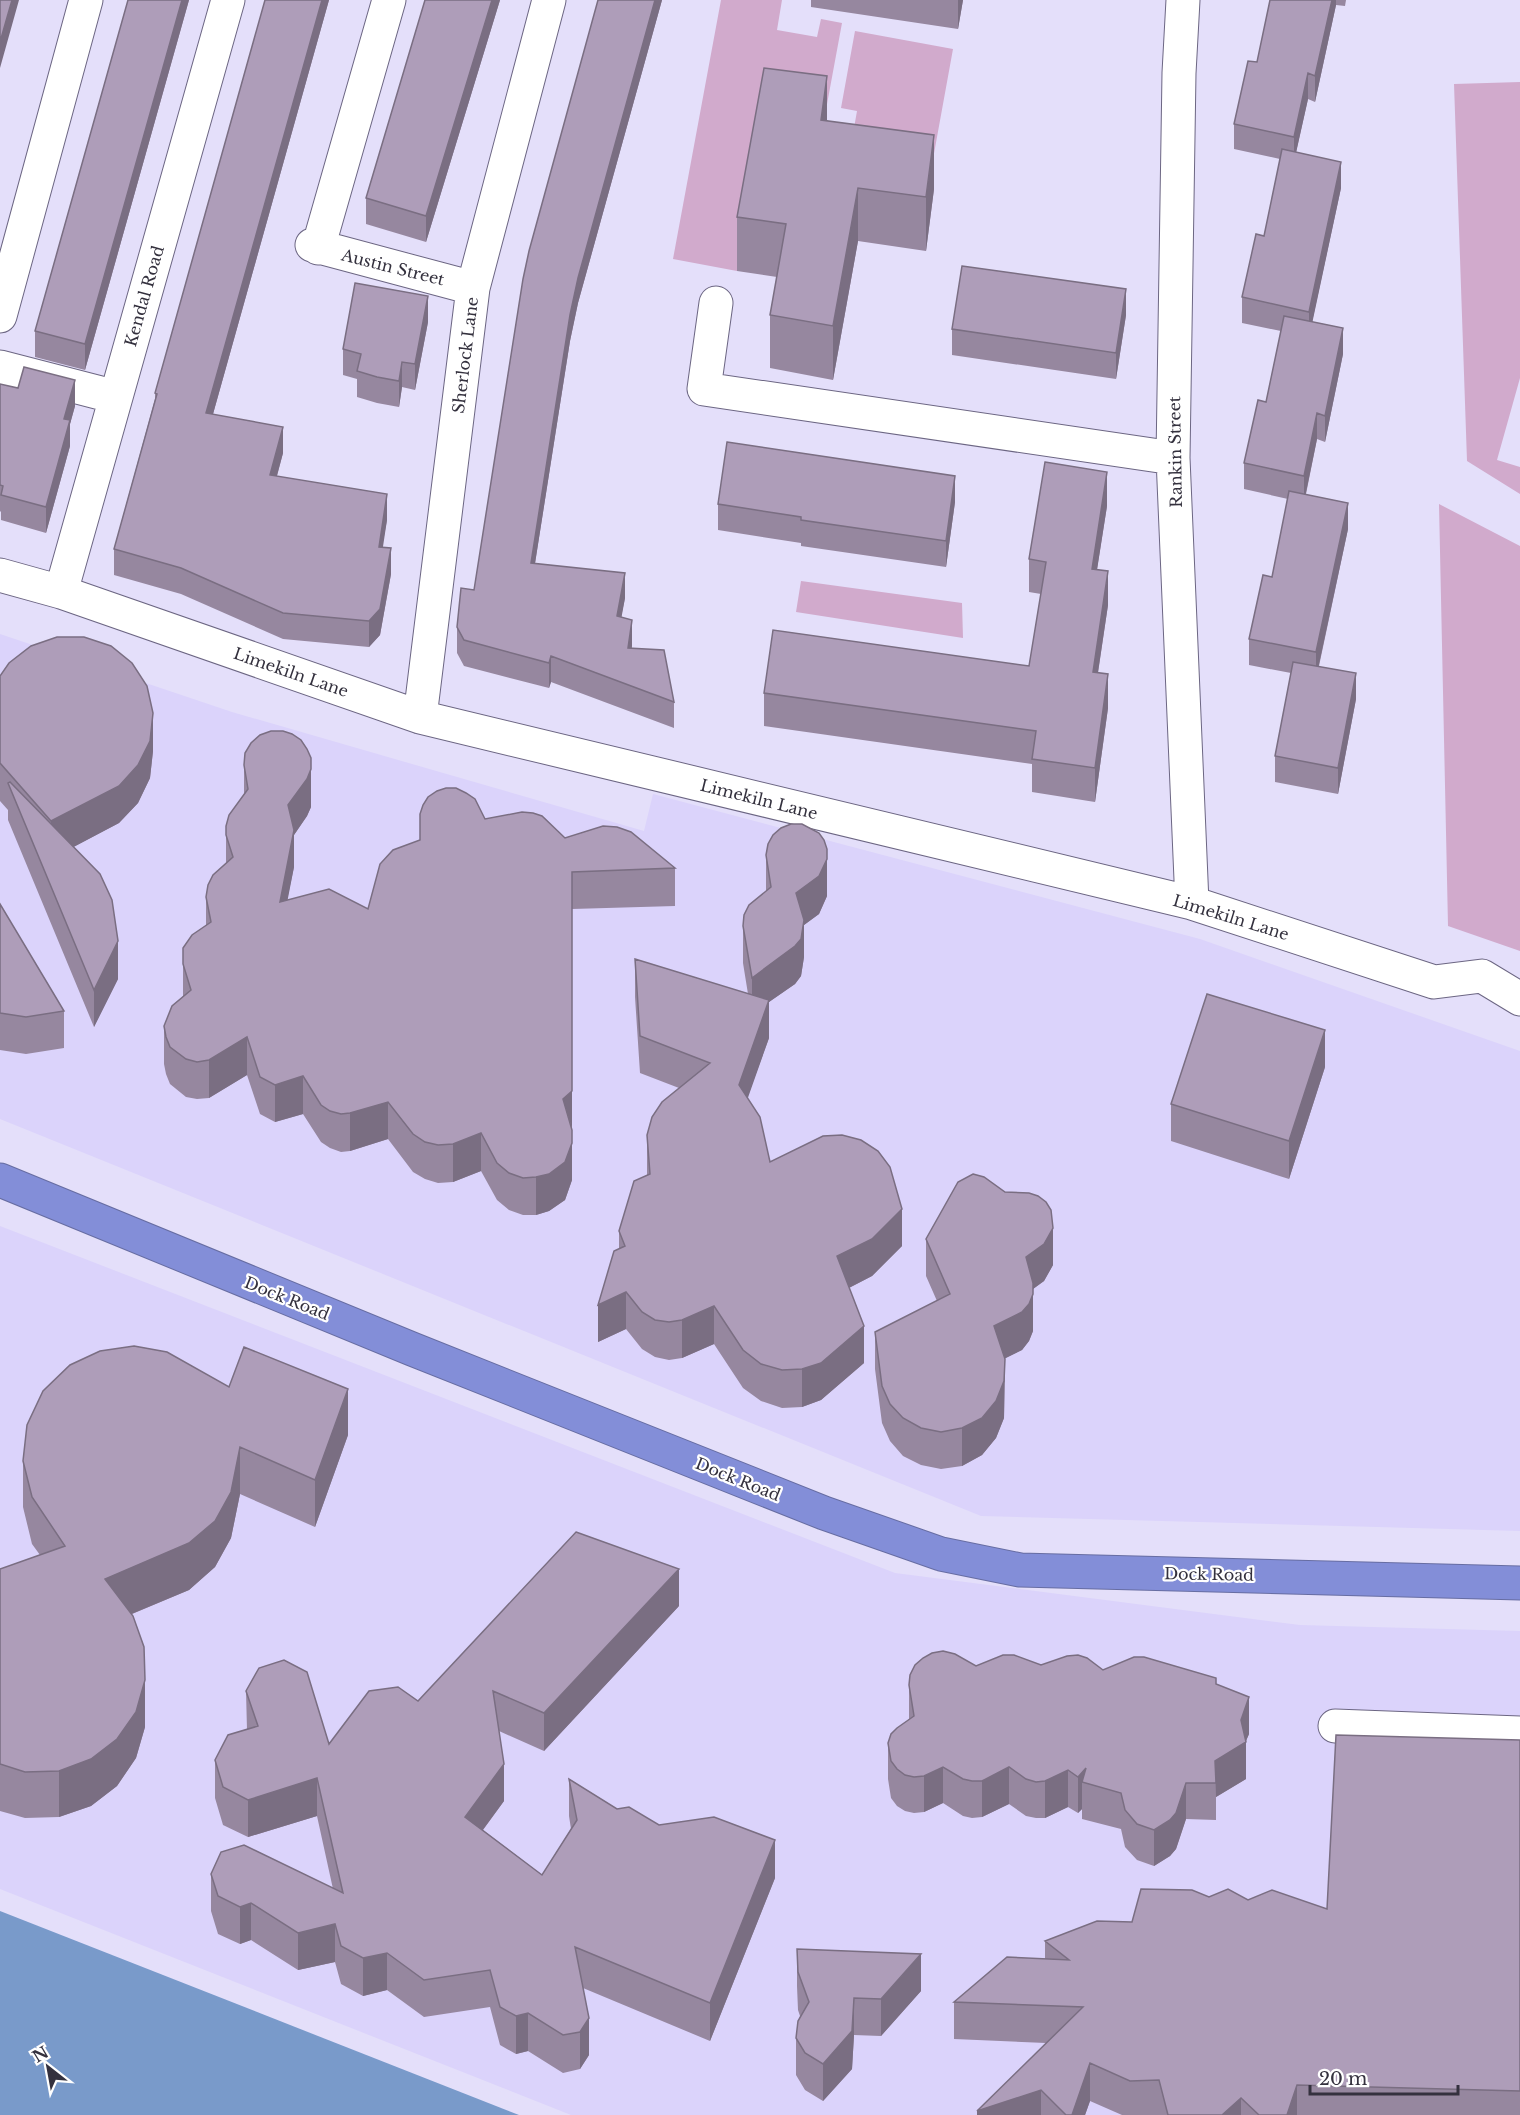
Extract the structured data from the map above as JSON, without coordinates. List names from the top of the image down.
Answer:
{
  "streets": {
    "highway": ["Dock Road"],
    "street": [
      "Austin Street",
      "Kendal Road",
      "Sherlock Lane",
      "Rankin Street",
      "Limekiln Lane"
    ]
  },
  "crossings": [
    ["Austin Street", "Sherlock Lane"],
    ["Kendal Road", "Limekiln Lane"],
    ["Sherlock Lane", "Limekiln Lane"],
    ["Rankin Street", "Limekiln Lane"]
  ],
  "scale_bar": "20 m",
  "north": "top left"
}
